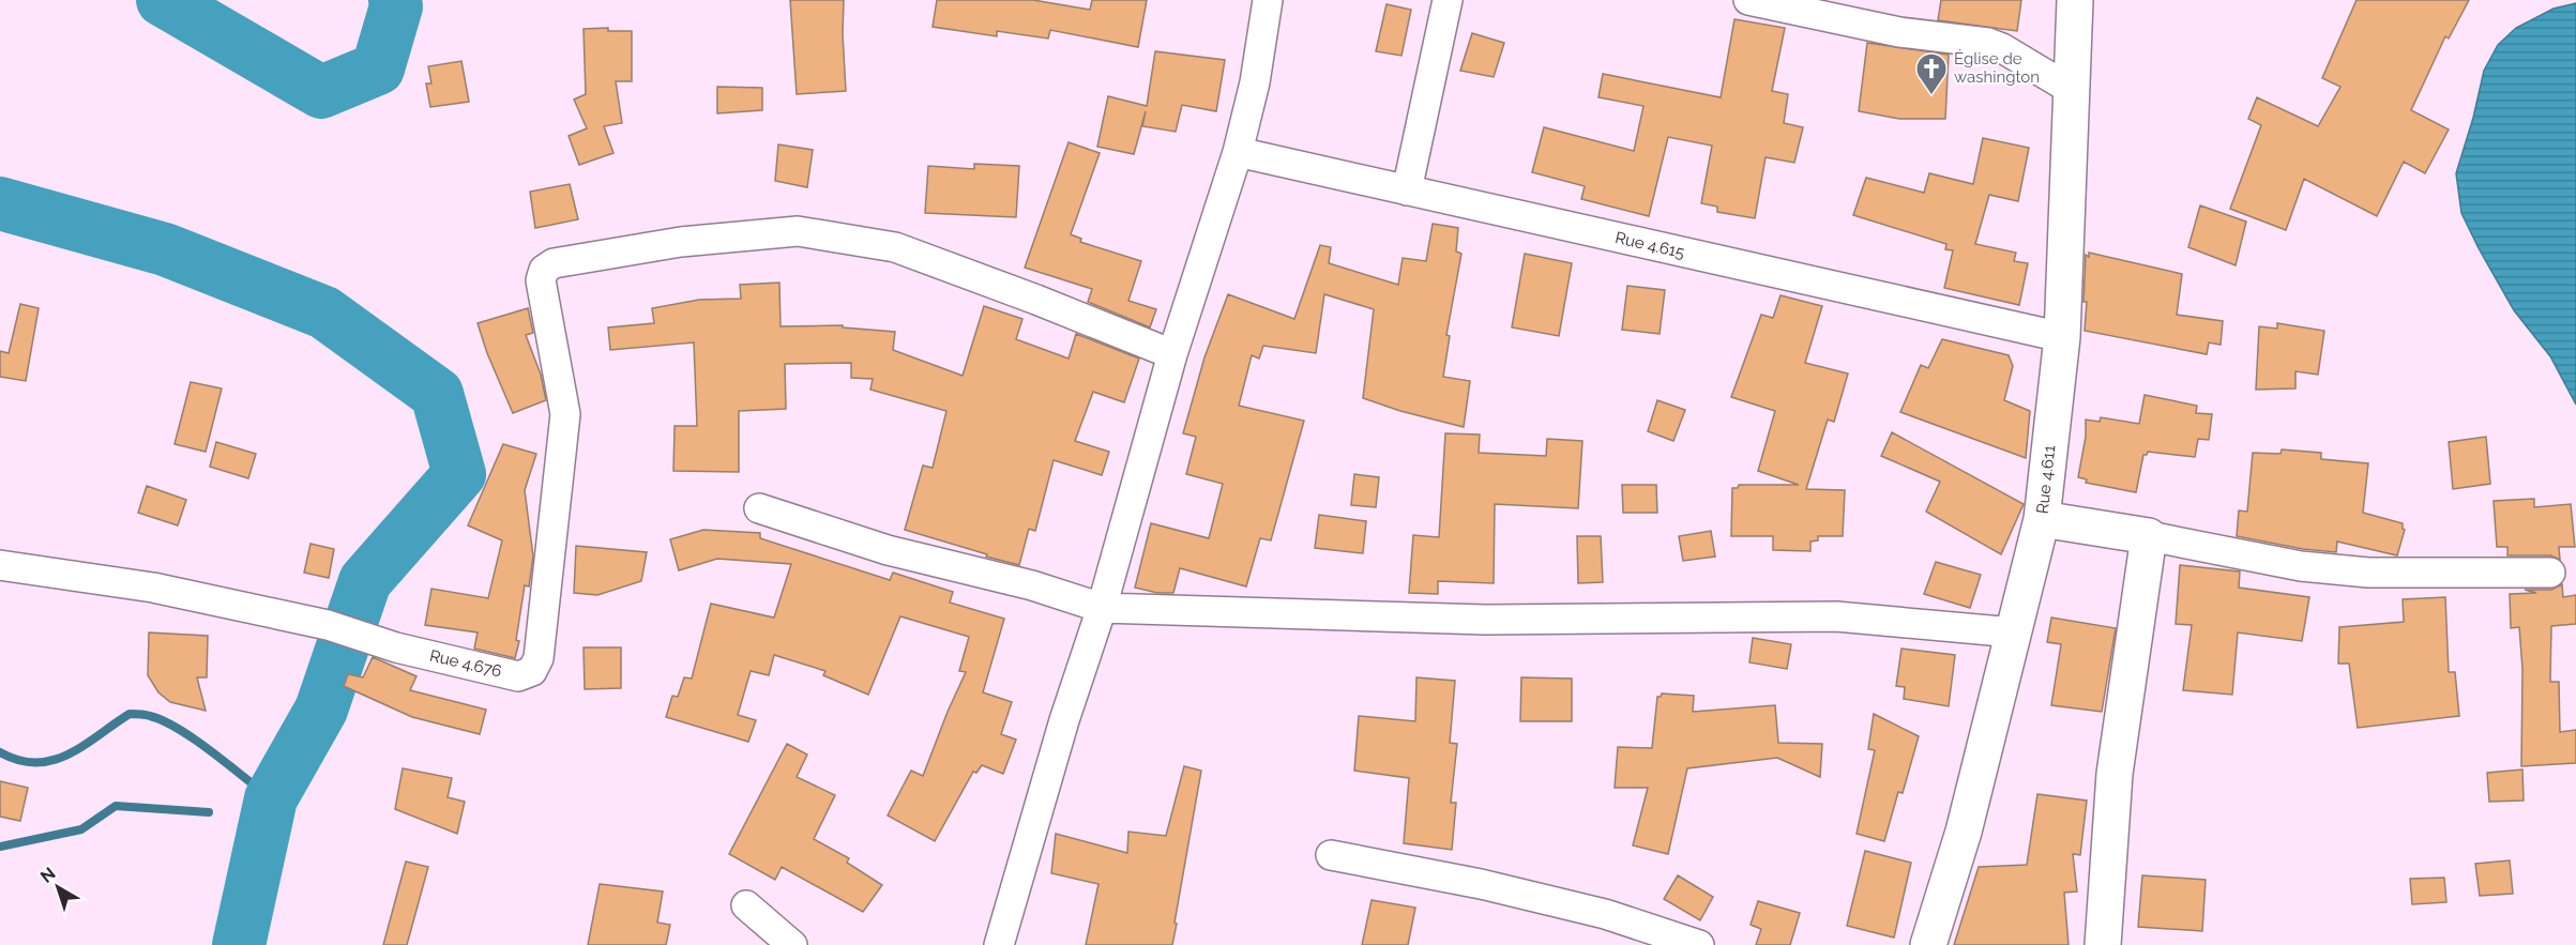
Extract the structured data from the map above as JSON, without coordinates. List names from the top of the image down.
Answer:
{
  "streets": {
    "street": ["Rue 4.615", "Rue 4.611", "Rue 4.676"]
  },
  "crossings": [
    ["Rue 4.615", "Rue 4.611"]
  ],
  "places": {
    "church": ["Église de washington"]
  },
  "north": "top left"
}
